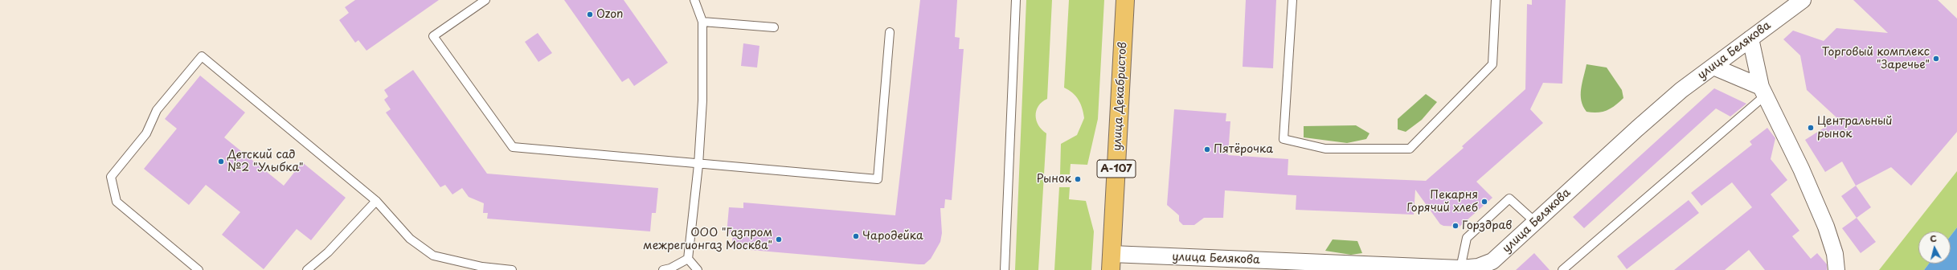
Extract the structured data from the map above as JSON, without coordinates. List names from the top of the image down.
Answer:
{
  "streets": {
    "main road": ["улица Декабристов", "А-107"],
    "street": ["улица Белякова"]
  },
  "crossings": [
    ["улица Белякова", "улица Декабристов"]
  ],
  "places": [
    "Ozon",
    "Торговый комплекс \"Заречье\"",
    "Центральный рынок",
    "Пятёрочка",
    "Детский сад №2 \"Улыбка\"",
    "Рынок",
    "Пекарня Горячий хлеб",
    "Горздрав",
    "Чародейка",
    "ООО \"Газпром межрегионгаз Москва\""
  ],
  "north": "top"
}
